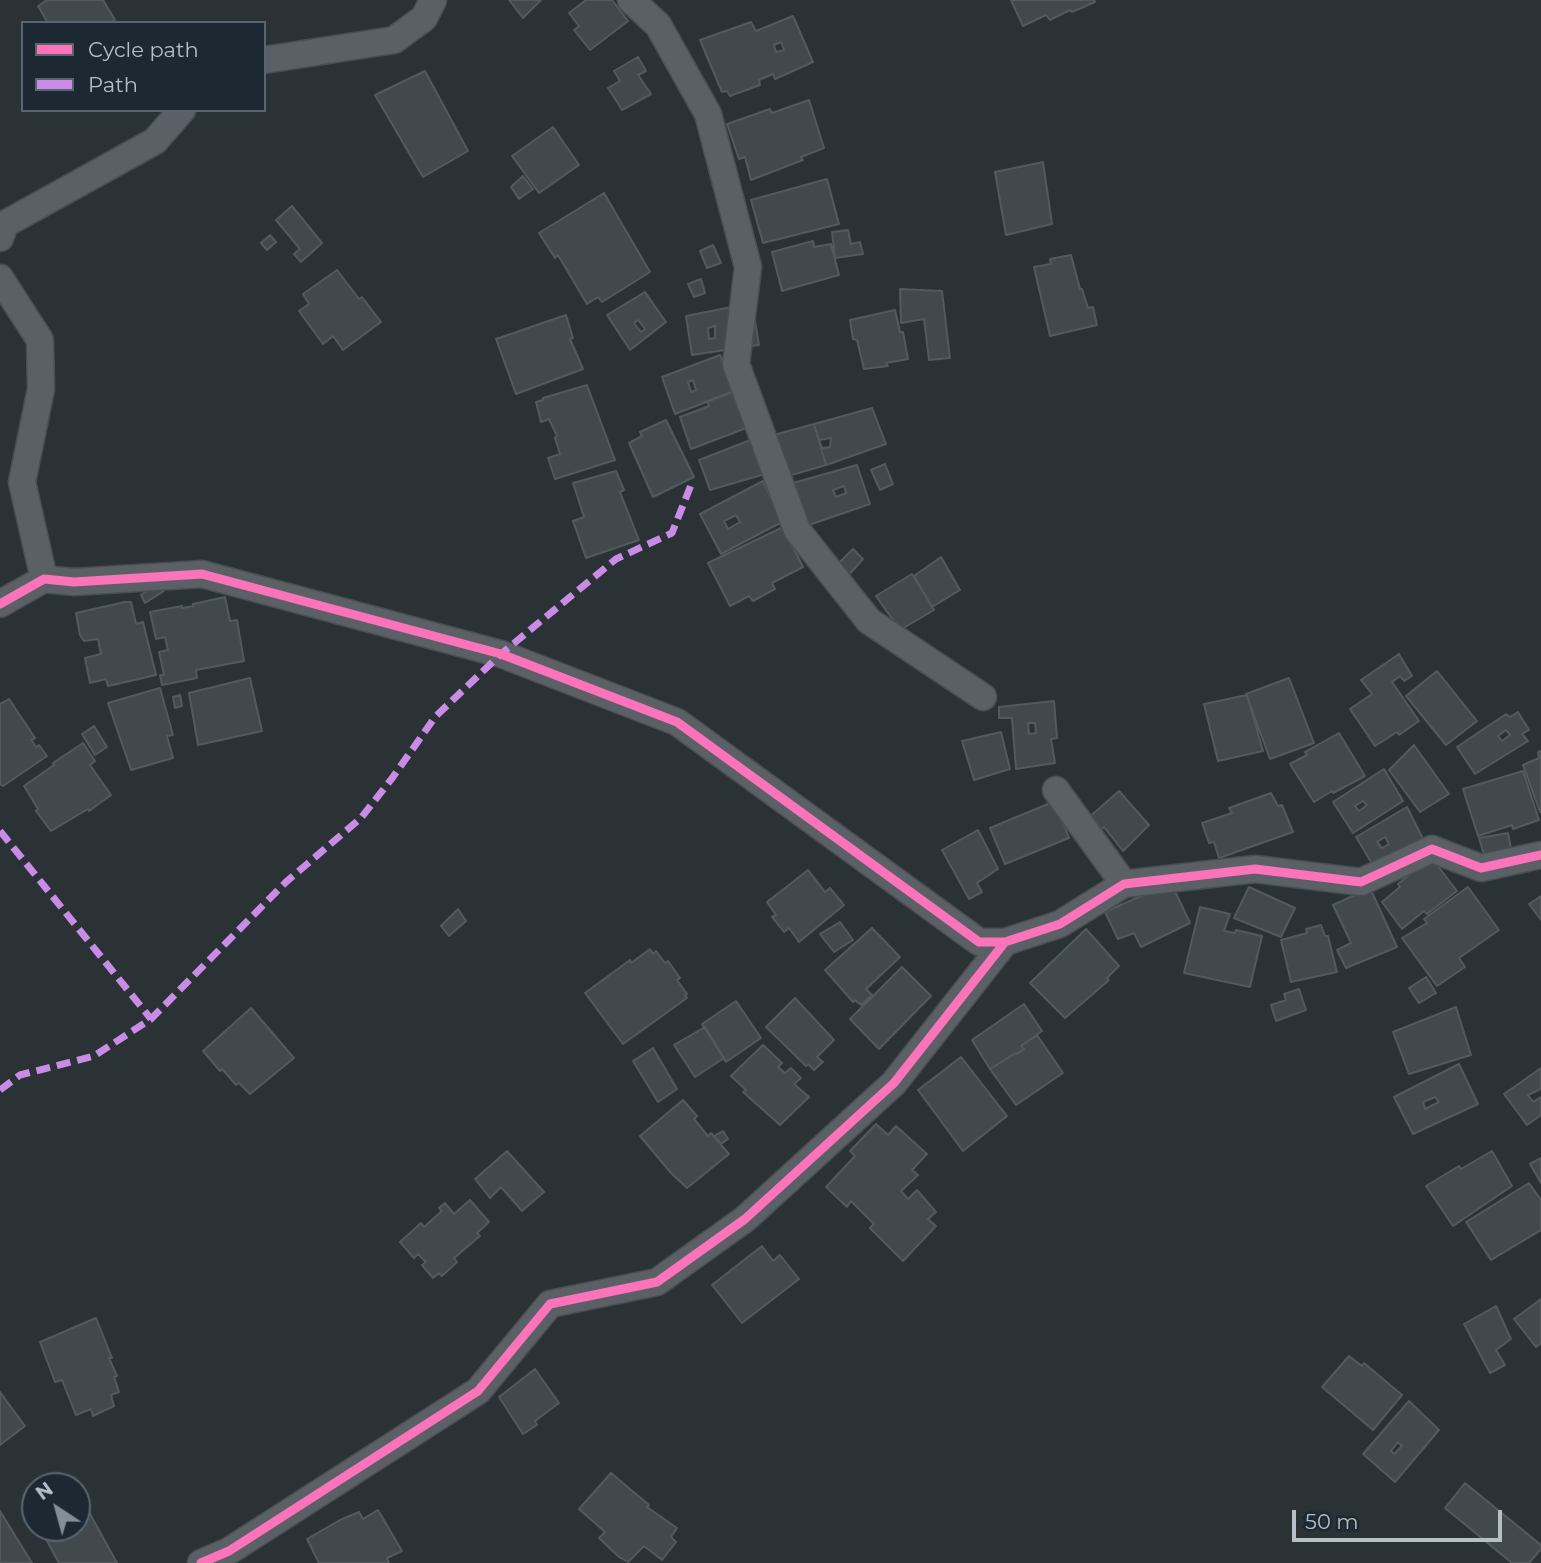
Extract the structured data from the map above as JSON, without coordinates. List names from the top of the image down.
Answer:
{
  "legend": ["Cycle path", "Path"],
  "scale_bar": "50 m",
  "north": "top left"
}
